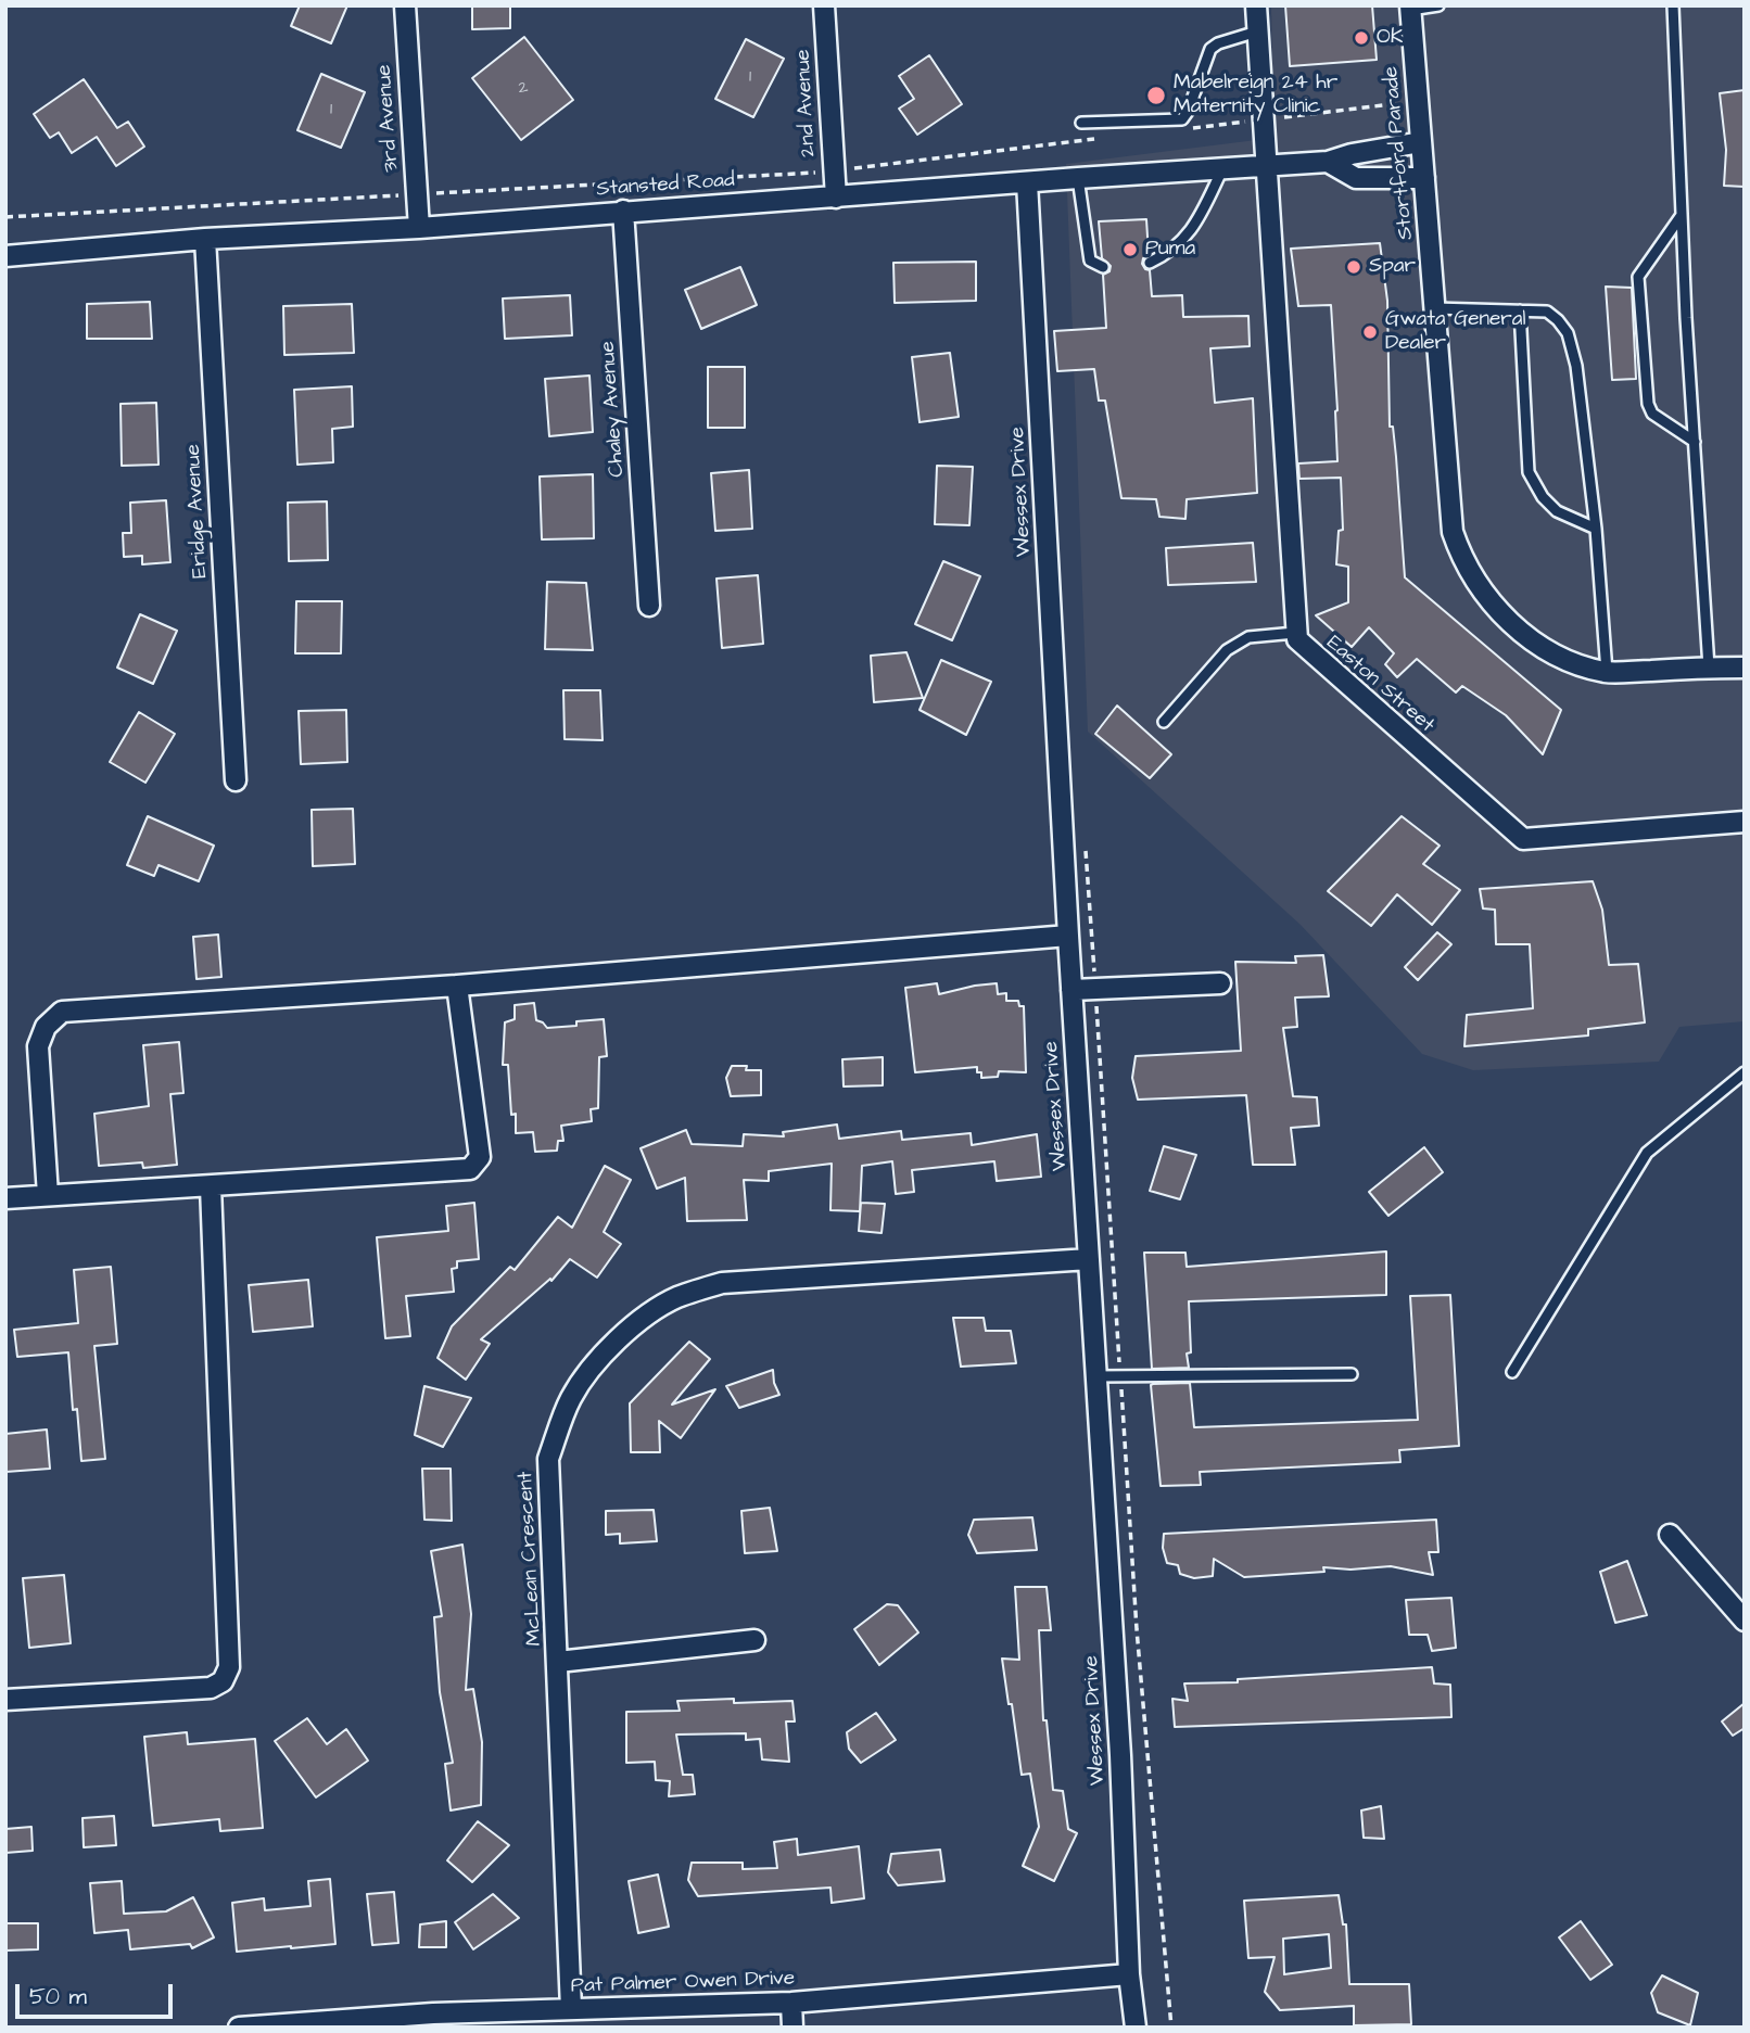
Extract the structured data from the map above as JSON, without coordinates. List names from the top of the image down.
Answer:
{
  "streets": {
    "street": [
      "2nd Avenue",
      "3rd Avenue",
      "Stortford Parade",
      "Stansted Road",
      "Chaley Avenue",
      "Wessex Drive",
      "Eridge Avenue",
      "Easton Street",
      "McLean Crescent",
      "Pat Palmer Owen Drive"
    ]
  },
  "crossings": [
    ["2nd Avenue", "Stansted Road"],
    ["3rd Avenue", "Stansted Road"],
    ["Stortford Parade", "Stansted Road"],
    ["Stansted Road", "Chaley Avenue"],
    ["Stansted Road", "Wessex Drive"],
    ["Stansted Road", "Eridge Avenue"],
    ["Stansted Road", "Easton Street"],
    ["Wessex Drive", "McLean Crescent"],
    ["Wessex Drive", "Pat Palmer Owen Drive"],
    ["McLean Crescent", "Pat Palmer Owen Drive"]
  ],
  "places": [
    "OK",
    "Mabelreign 24 hr Maternity Clinic",
    "Puma",
    "Spar",
    "Gwata General Dealer"
  ],
  "house_numbers": ["1", "2", "1"],
  "scale_bar": "50 m"
}
